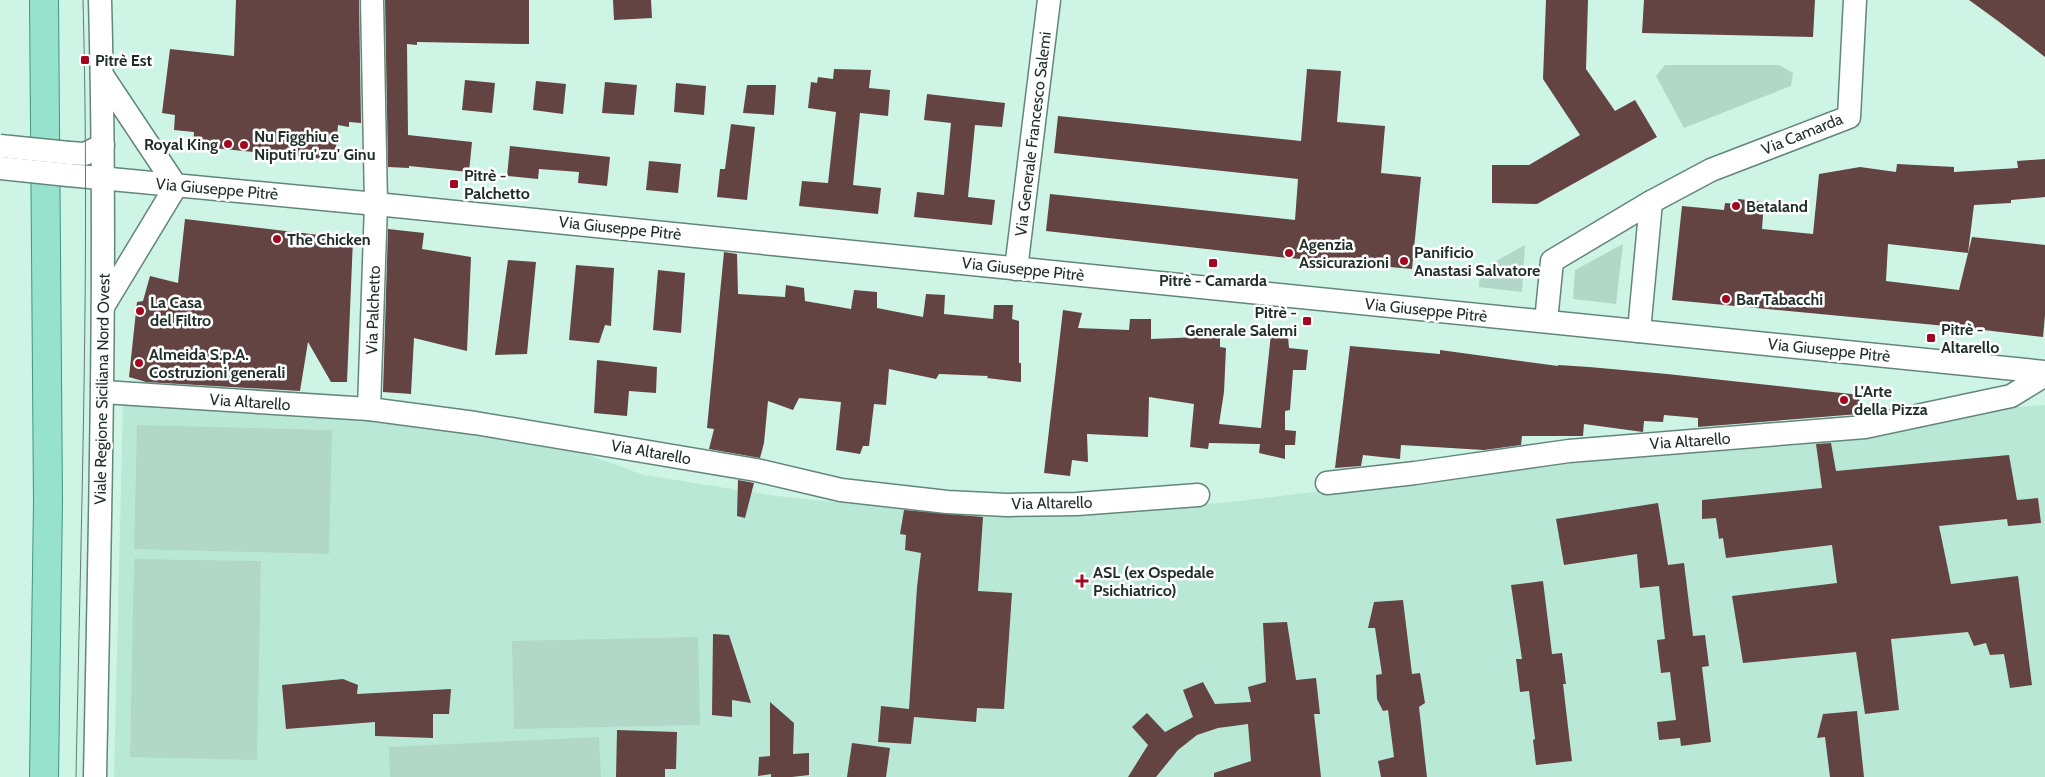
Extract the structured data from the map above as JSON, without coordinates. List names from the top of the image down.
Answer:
{
  "streets": {
    "street": [
      "Via Generale Francesco Salemi",
      "Via Camarda",
      "Via Giuseppe Pitrè",
      "Via Palchetto",
      "Viale Regione Siciliana Nord Ovest",
      "Via Altarello"
    ]
  },
  "crossings": [
    ["Via Generale Francesco Salemi", "Via Giuseppe Pitrè"],
    ["Via Camarda", "Via Giuseppe Pitrè"],
    ["Via Giuseppe Pitrè", "Via Palchetto"],
    ["Via Giuseppe Pitrè", "Viale Regione Siciliana Nord Ovest"],
    ["Via Giuseppe Pitrè", "Via Altarello"],
    ["Via Palchetto", "Via Altarello"],
    ["Viale Regione Siciliana Nord Ovest", "Via Altarello"]
  ],
  "places": {
    "transit": [
      "Pitrè Est",
      "Pitrè - Palchetto",
      "Pitrè - Camarda",
      "Pitrè - Generale Salemi",
      "Pitrè - Altarello"
    ],
    "other": [
      "Royal King",
      "Nu Figghiu e Niputi ru' zu' Ginu",
      "Betaland",
      "The Chicken",
      "Agenzia Assicurazioni",
      "Panificio Anastasi Salvatore",
      "Bar Tabacchi",
      "La Casa del Filtro",
      "Almeida S.p.A. Costruzioni generali",
      "L'Arte della Pizza"
    ],
    "health": ["ASL (ex Ospedale Psichiatrico)"]
  }
}
